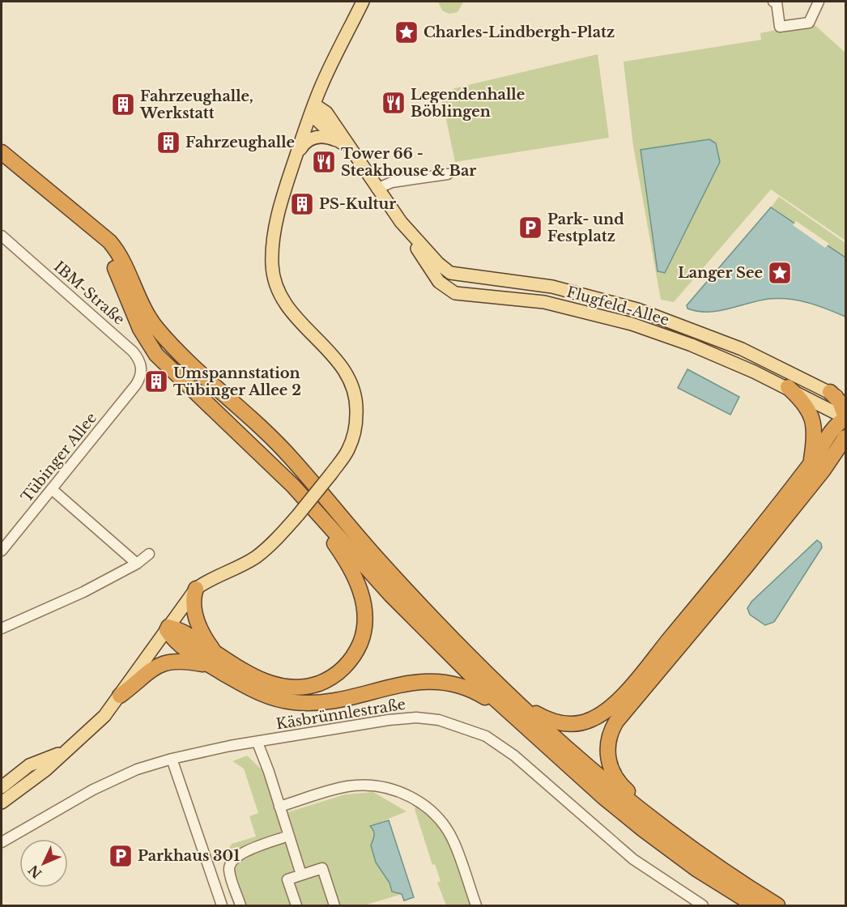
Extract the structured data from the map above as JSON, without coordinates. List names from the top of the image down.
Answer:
{
  "streets": {
    "main road": ["Flugfeld-Allee"],
    "street": ["IBM-Straße", "Tübinger Allee", "Käsbrünnlestraße"]
  },
  "crossings": [
    ["IBM-Straße", "Tübinger Allee"]
  ],
  "places": {
    "place": ["Charles-Lindbergh-Platz", "Langer See"],
    "restaurant": ["Legendenhalle Böblingen", "Tower 66 - Steakhouse & Bar"],
    "building": [
      "Fahrzeughalle, Werkstatt",
      "Fahrzeughalle",
      "PS-Kultur",
      "Umspannstation Tübinger Allee 2"
    ],
    "parking": ["Park- und Festplatz", "Parkhaus 301"]
  },
  "north": "bottom left"
}
